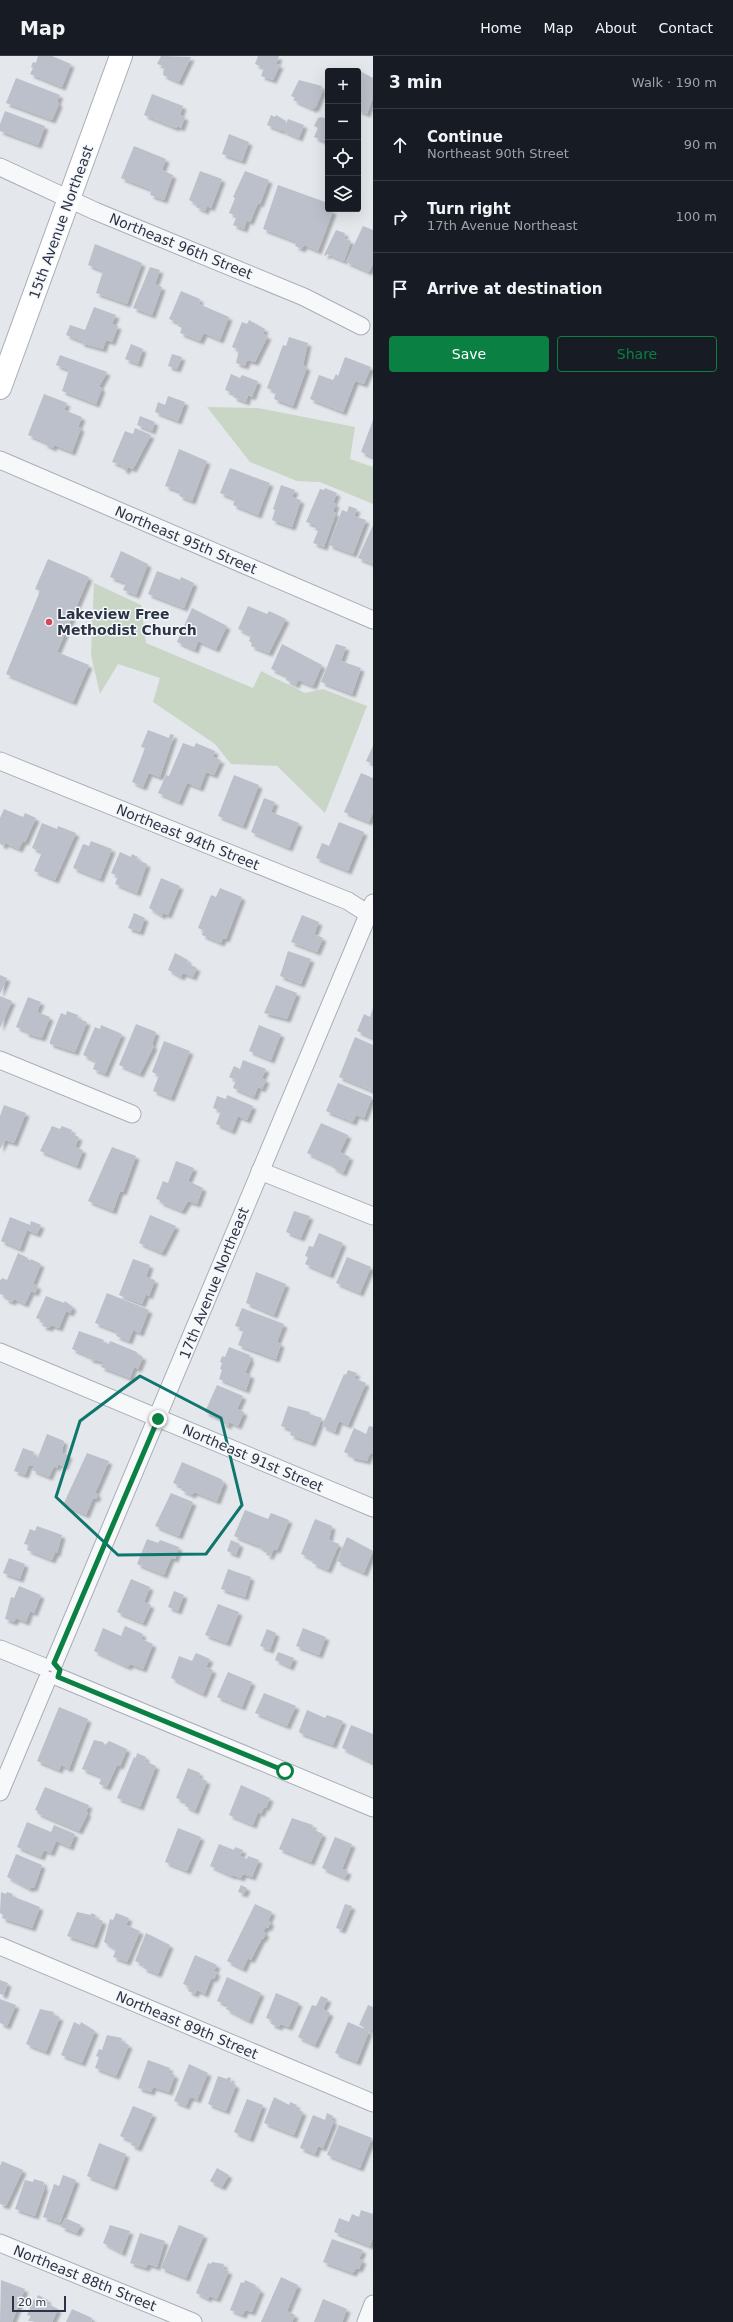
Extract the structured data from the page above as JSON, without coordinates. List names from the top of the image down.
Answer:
{
  "streets": {
    "street": [
      "15th Avenue Northeast",
      "Northeast 96th Street",
      "Northeast 95th Street",
      "Northeast 94th Street",
      "17th Avenue Northeast",
      "Northeast 91st Street",
      "Northeast 89th Street",
      "Northeast 88th Street"
    ]
  },
  "crossings": [
    ["15th Avenue Northeast", "Northeast 96th Street"],
    ["Northeast 94th Street", "17th Avenue Northeast"],
    ["17th Avenue Northeast", "Northeast 91st Street"]
  ],
  "places": ["Lakeview Free Methodist Church"],
  "scale_bar": "20 m",
  "page": {
    "header": "Map",
    "nav": [
      "Home",
      "Map",
      "About",
      "Contact"
    ],
    "heading": ["3 min", "Walk · 190 m"],
    "map_buttons": ["+", "−"],
    "list": [
      ["Continue", "Northeast 90th Street", "90 m"],
      ["Turn right", "17th Avenue Northeast", "100 m"],
      "Arrive at destination"
    ],
    "buttons": ["Save", "Share"],
    "scale": "20 m"
  }
}
